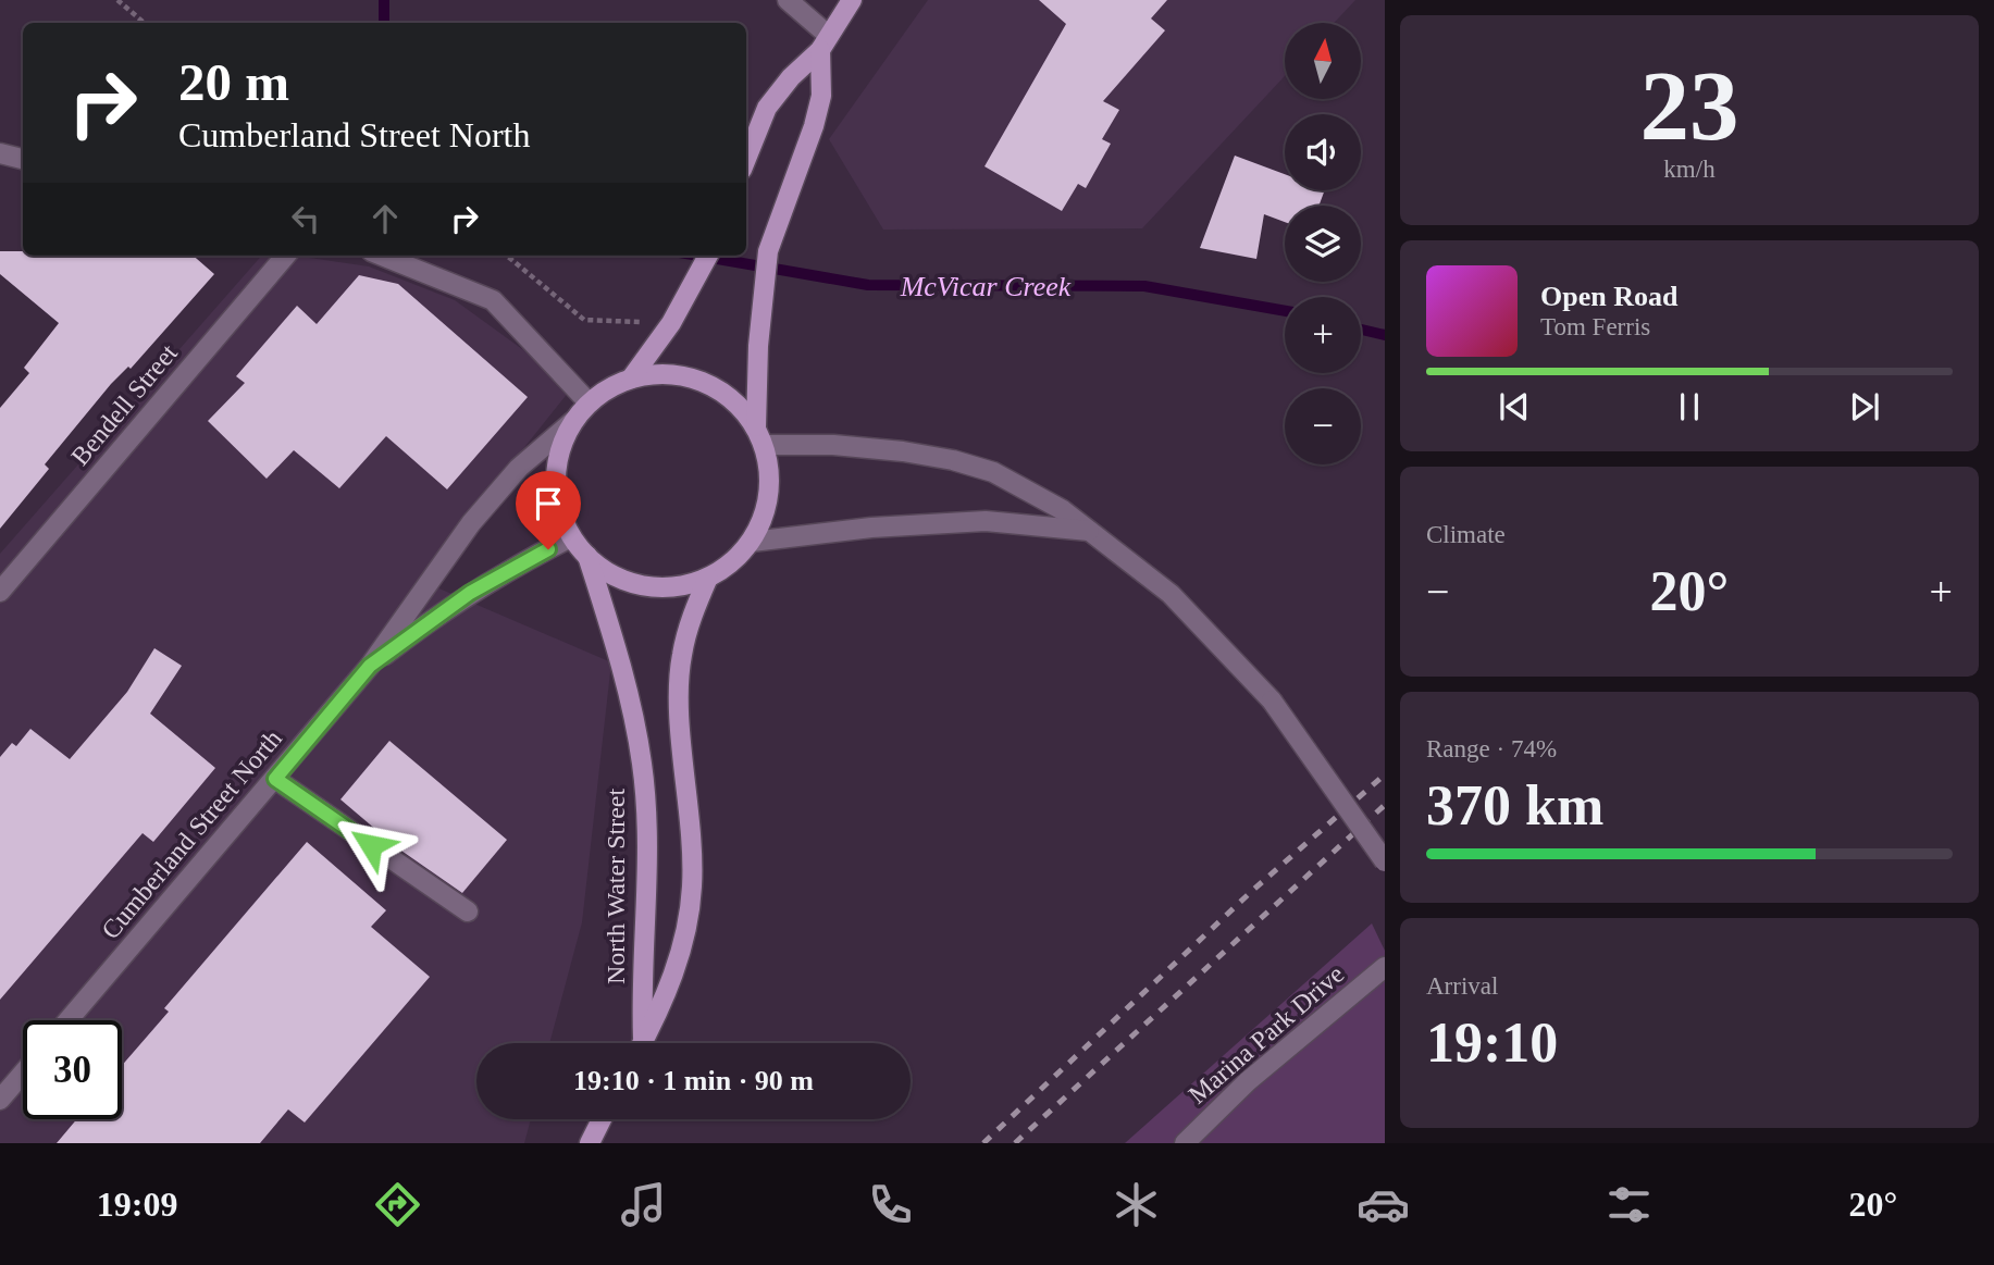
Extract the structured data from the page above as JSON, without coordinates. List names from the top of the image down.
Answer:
{
  "streets": {
    "main road": ["North Water Street"],
    "street": ["Bendell Street", "Cumberland Street North", "Marina Park Drive"]
  },
  "crossings": [
    ["Cumberland Street North", "North Water Street"]
  ],
  "water": ["McVicar Creek"],
  "north": "top",
  "page": {
    "tile": [
      ["23", "km/h"],
      "Climate",
      ["Range · 74%", "370 km"],
      ["Arrival", "19:10"]
    ],
    "map_buttons": ["+", "−"],
    "turn": ["20 m", "Cumberland Street North"],
    "song": ["Open Road", "Tom Ferris"],
    "heat": ["−", "20°", "+"],
    "limit": "30",
    "trip": "19:10 · 1 min · 90 m",
    "tabs": ["19:09", "20°"]
  }
}
